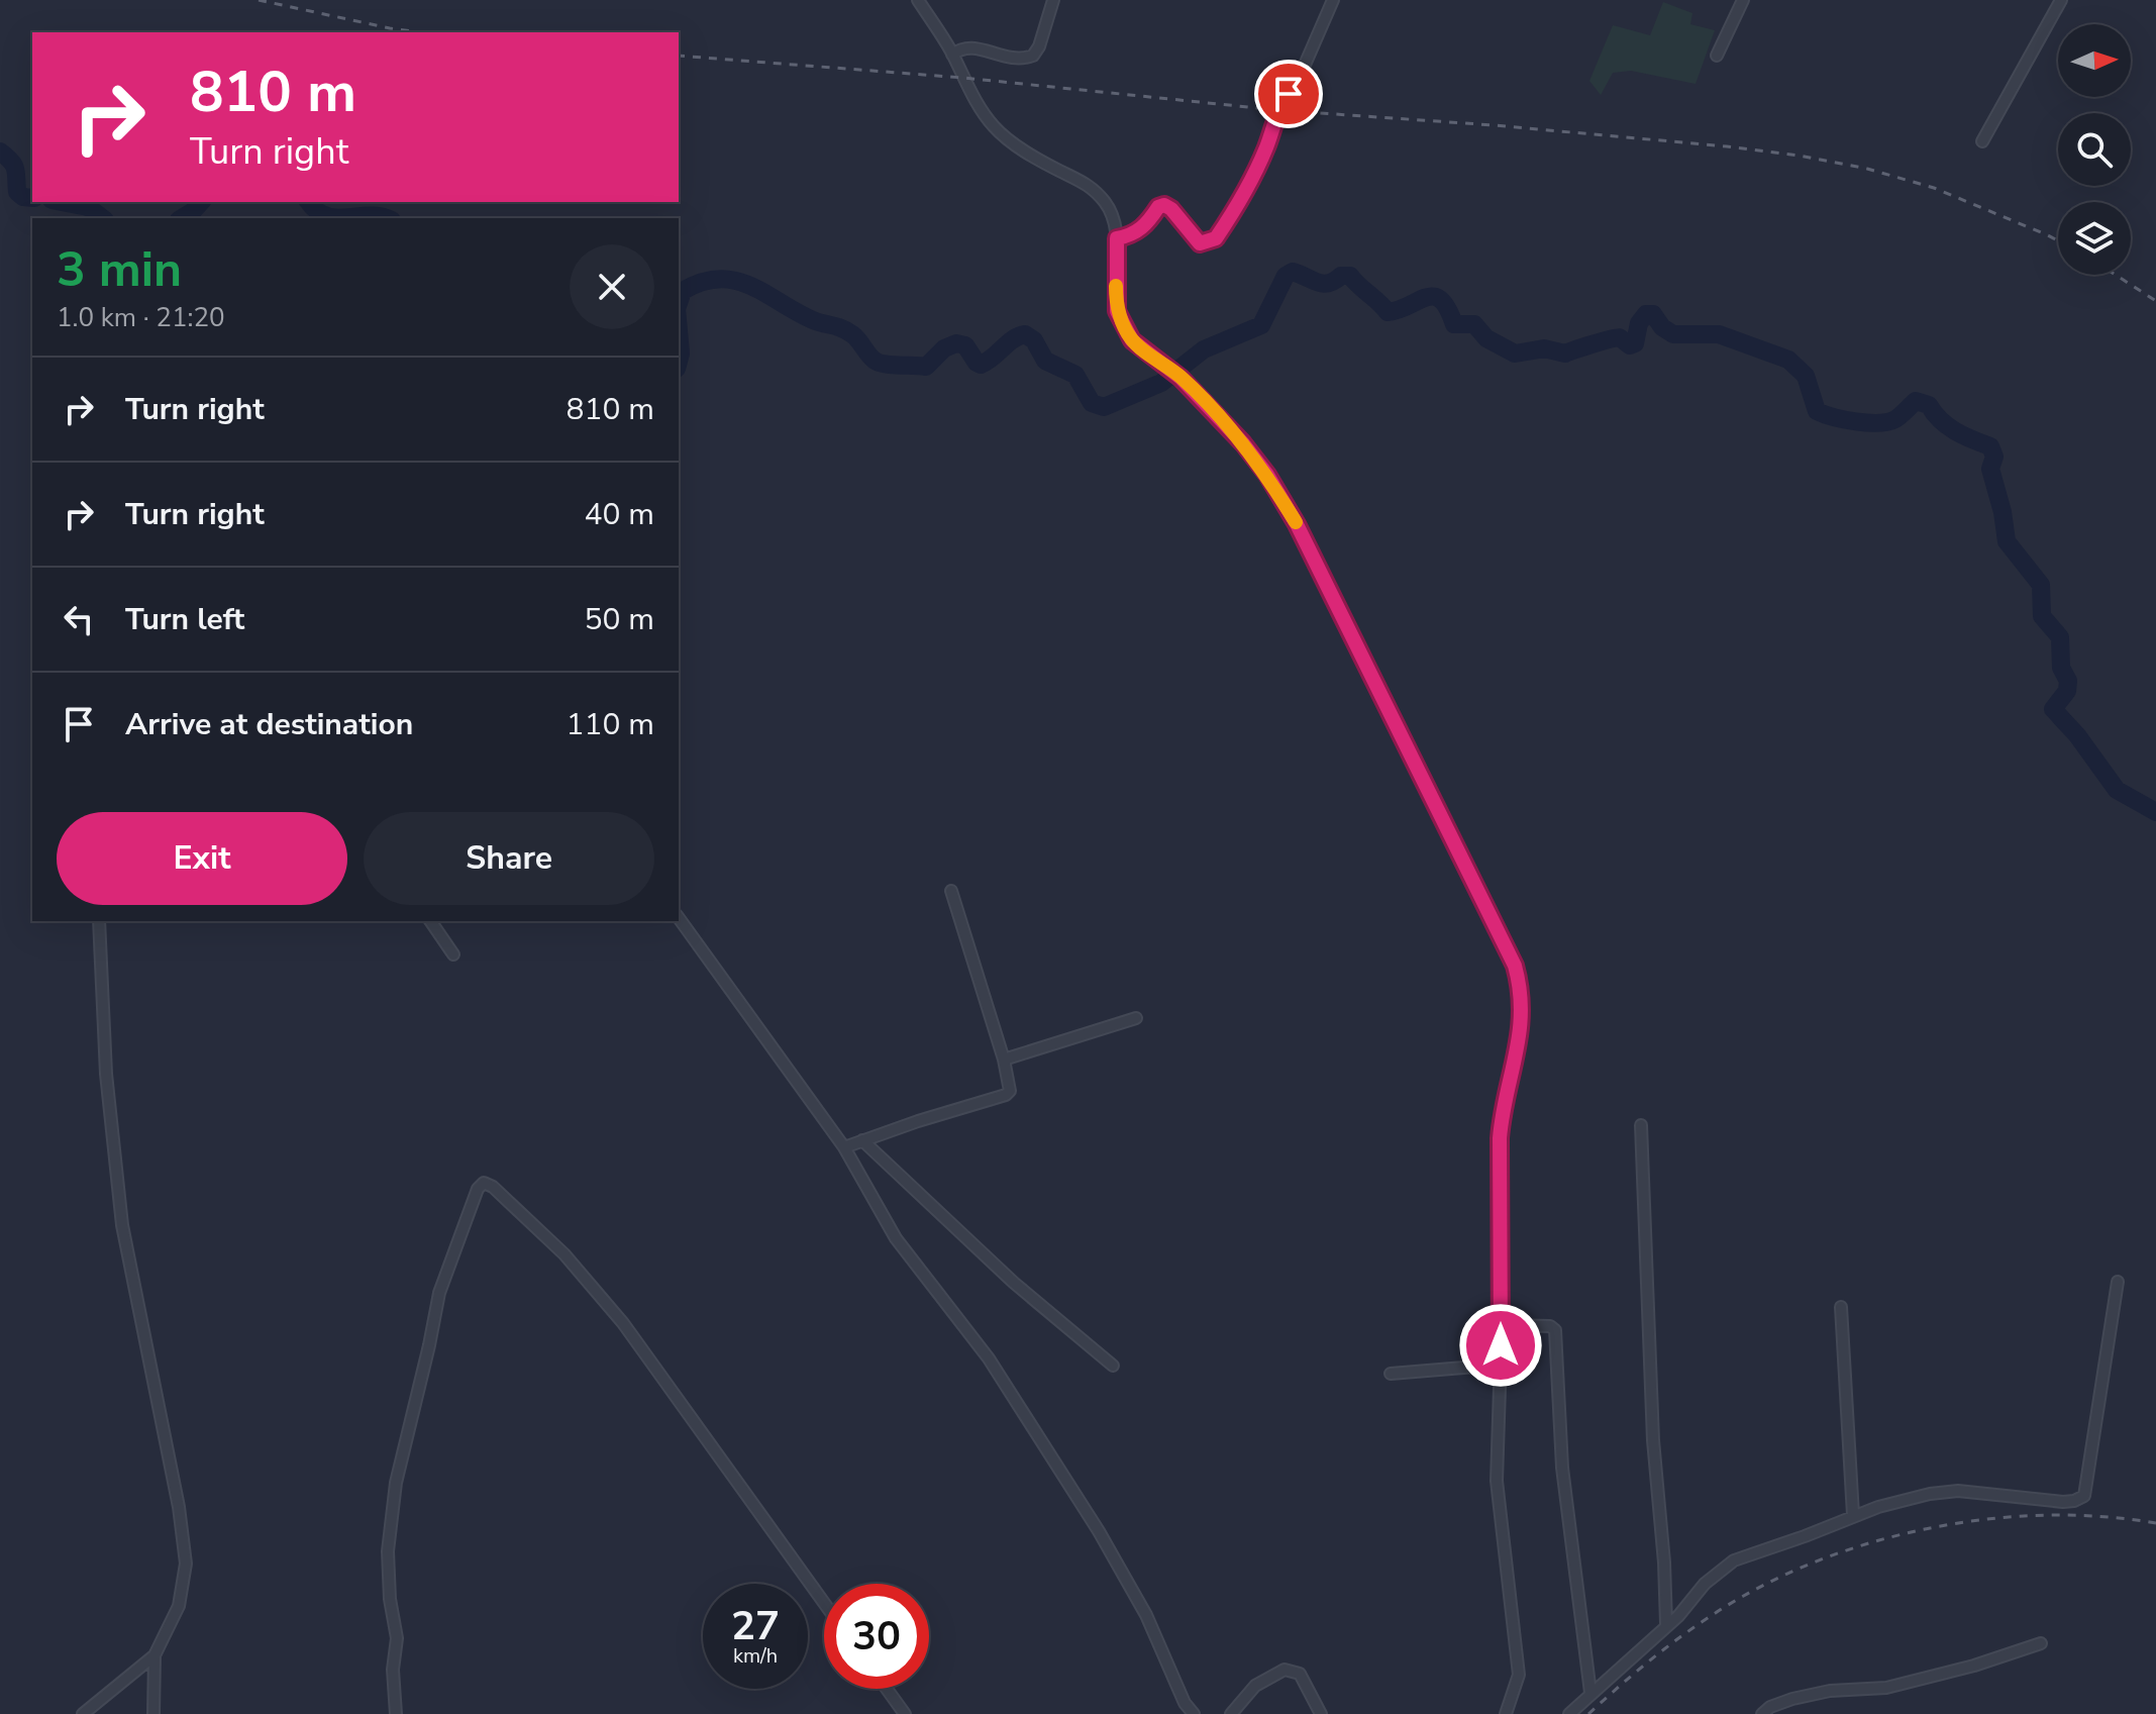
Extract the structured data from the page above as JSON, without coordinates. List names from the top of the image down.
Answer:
{
  "north": "right",
  "page": {
    "turn": ["810 m", "Turn right"],
    "heading": ["3 min", "1.0 km · 21:20"],
    "list": [
      {
        "name": "Turn right",
        "value": "810 m"
      },
      {
        "name": "Turn right",
        "value": "40 m"
      },
      {
        "name": "Turn left",
        "value": "50 m"
      },
      {
        "name": "Arrive at destination",
        "value": "110 m"
      }
    ],
    "buttons": ["Exit", "Share"],
    "speed": "27 km/h",
    "limit": "30"
  }
}
